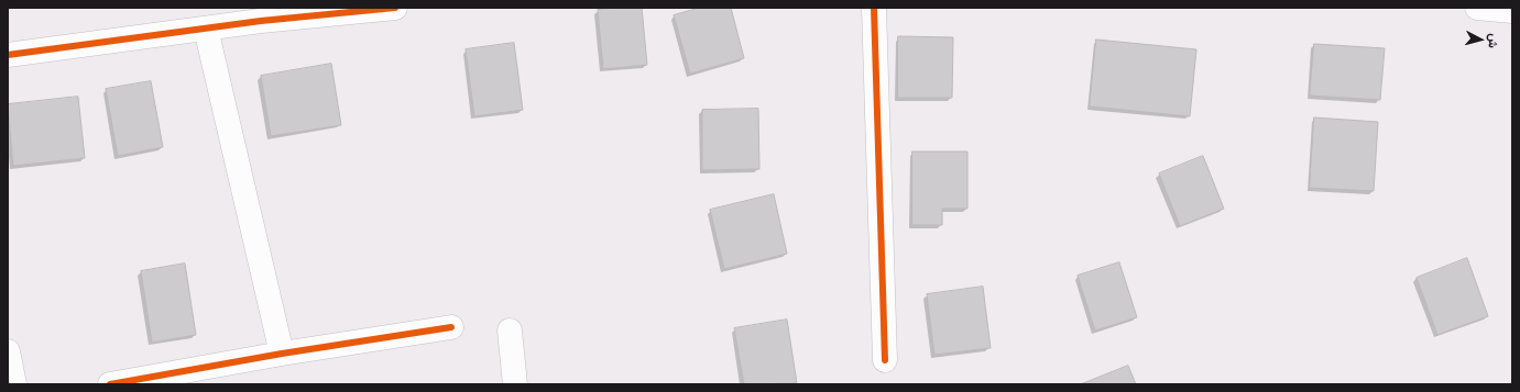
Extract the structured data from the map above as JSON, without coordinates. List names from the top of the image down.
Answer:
{
  "north": "right"
}
